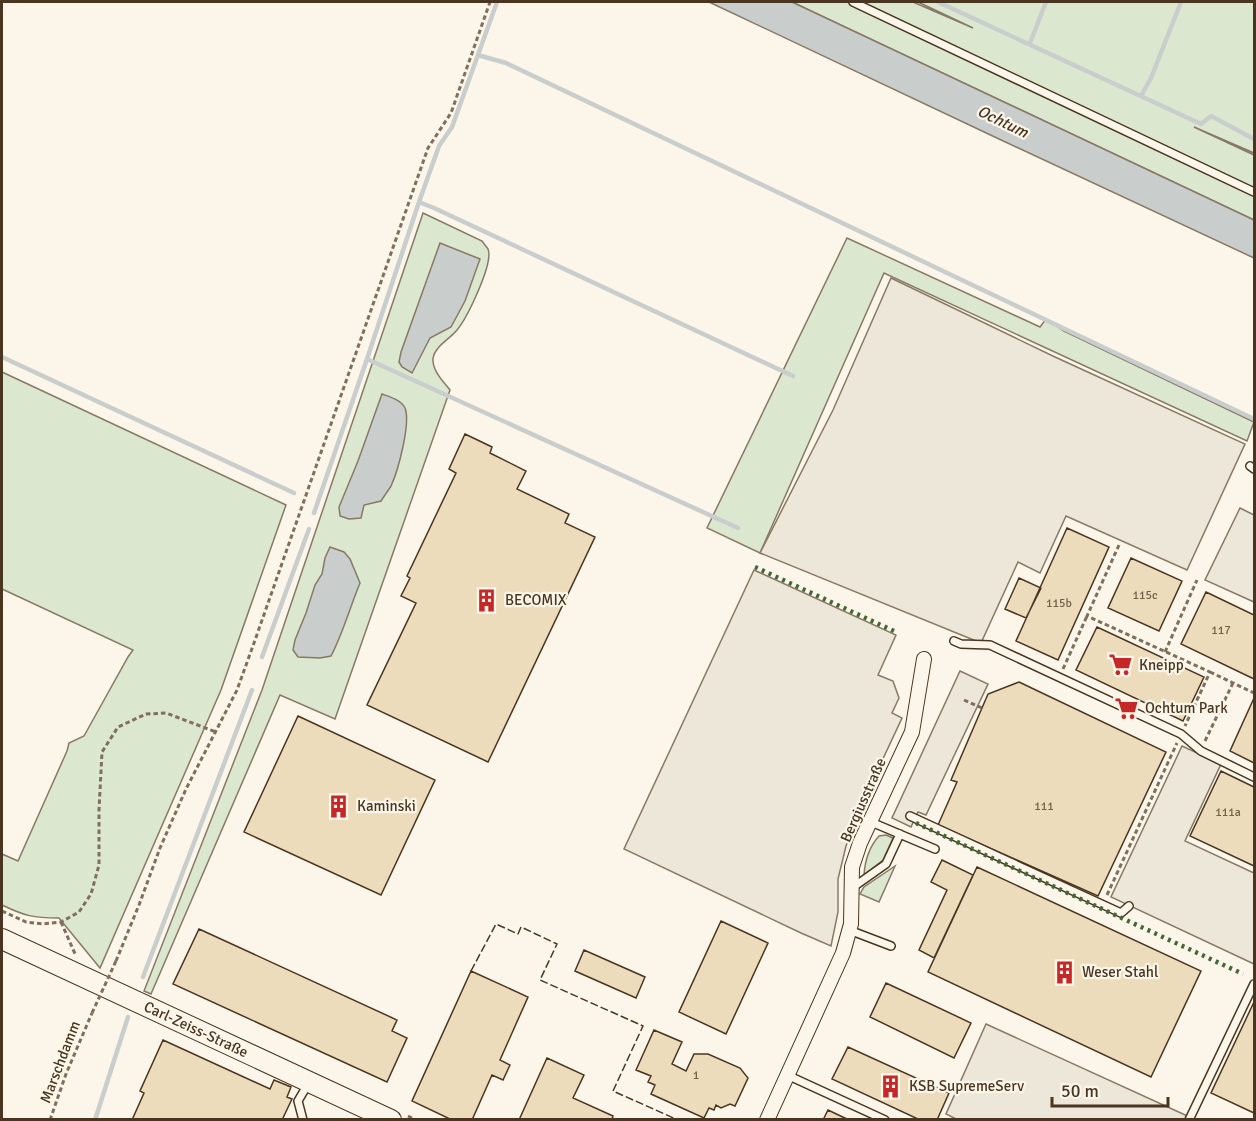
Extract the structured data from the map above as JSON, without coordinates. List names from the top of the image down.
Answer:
{
  "streets": {
    "main road": ["Carl-Zeiss-Straße"],
    "street": ["Bergiusstraße"],
    "path": ["Marschdamm"]
  },
  "water": ["Ochtum"],
  "places": {
    "building": [
      "BECOMIX",
      "Kaminski",
      "Weser Stahl",
      "KSB SupremeServ"
    ],
    "supermarket": ["Kneipp", "Ochtum Park"]
  },
  "house_numbers": [
    "115c",
    "115b",
    "117",
    "111",
    "111a",
    "1"
  ],
  "scale_bar": "50 m"
}
